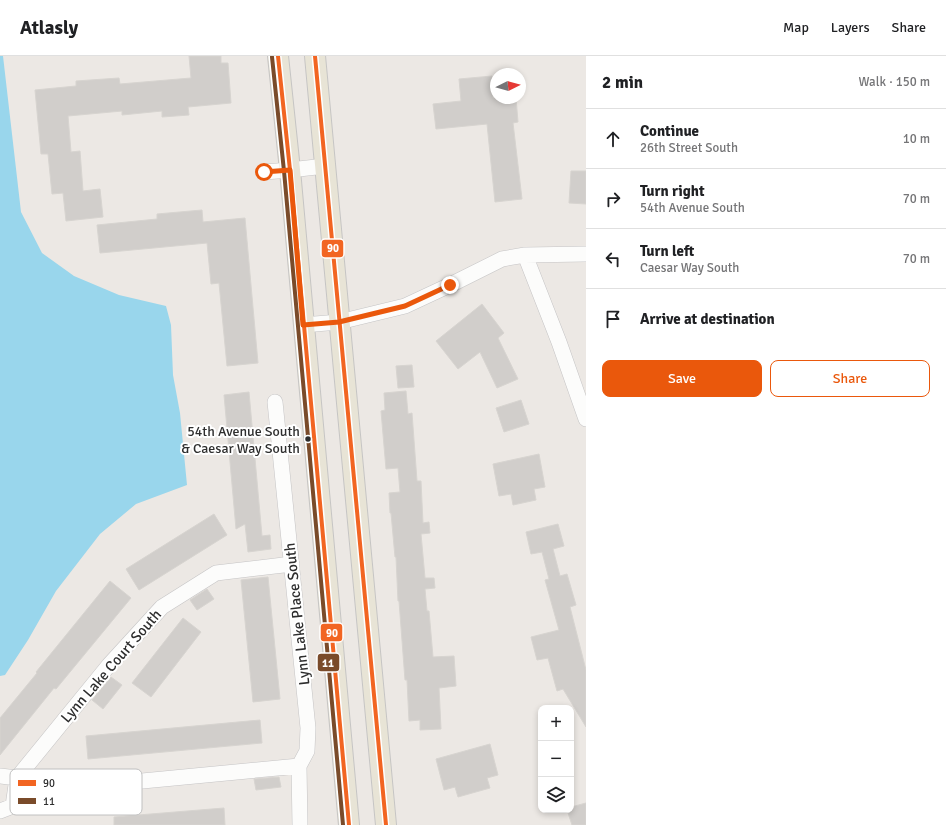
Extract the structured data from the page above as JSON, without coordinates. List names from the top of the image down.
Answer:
{
  "streets": {
    "street": ["Lynn Lake Place South", "Lynn Lake Court South"]
  },
  "crossings": [
    ["Lynn Lake Place South", "Lynn Lake Court South"]
  ],
  "places": ["54th Avenue South & Caesar Way South"],
  "lines": ["transit line 90", "transit line 11"],
  "legend": ["90", "11"],
  "north": "right",
  "page": {
    "header": "Atlasly",
    "nav": ["Map", "Layers", "Share"],
    "heading": ["2 min", "Walk · 150 m"],
    "list": [
      ["Continue", "26th Street South", "10 m"],
      ["Turn right", "54th Avenue South", "70 m"],
      ["Turn left", "Caesar Way South", "70 m"],
      "Arrive at destination"
    ],
    "buttons": ["Save", "Share"],
    "map_buttons": ["+", "−"]
  }
}
